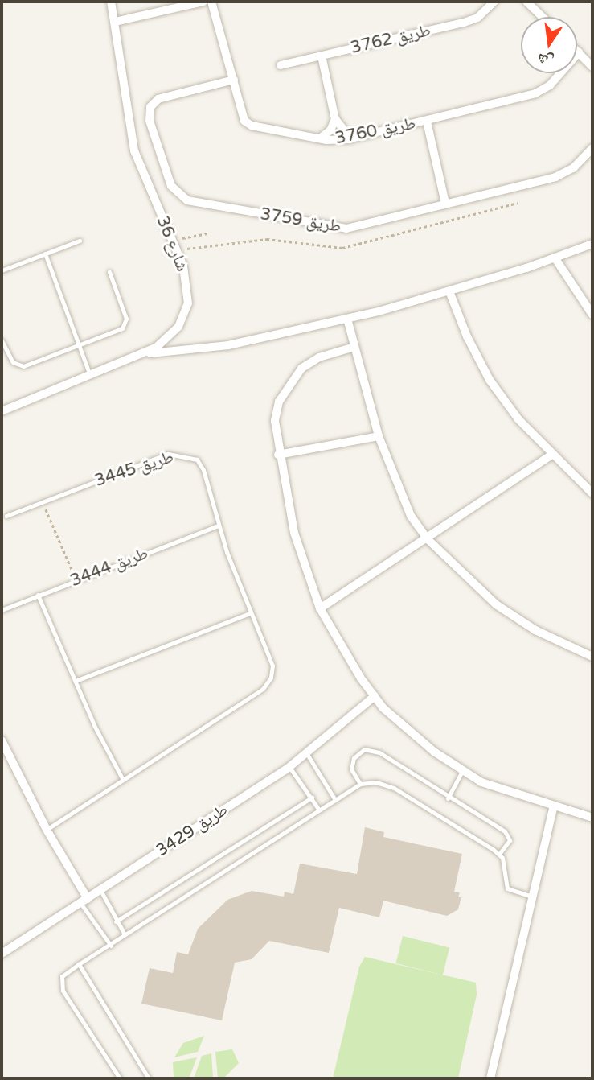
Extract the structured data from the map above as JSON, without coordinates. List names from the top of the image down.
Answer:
{
  "streets": {
    "street": [
      "طريق 3762",
      "طريق 3760",
      "طريق 3759",
      "شارع 36",
      "طريق 3429"
    ],
    "lane": ["طريق 3445", "طريق 3444"]
  },
  "crossings": [
    ["طريق 3760", "طريق 3759"],
    ["طريق 3445", "طريق 3444"]
  ],
  "north": "bottom"
}
